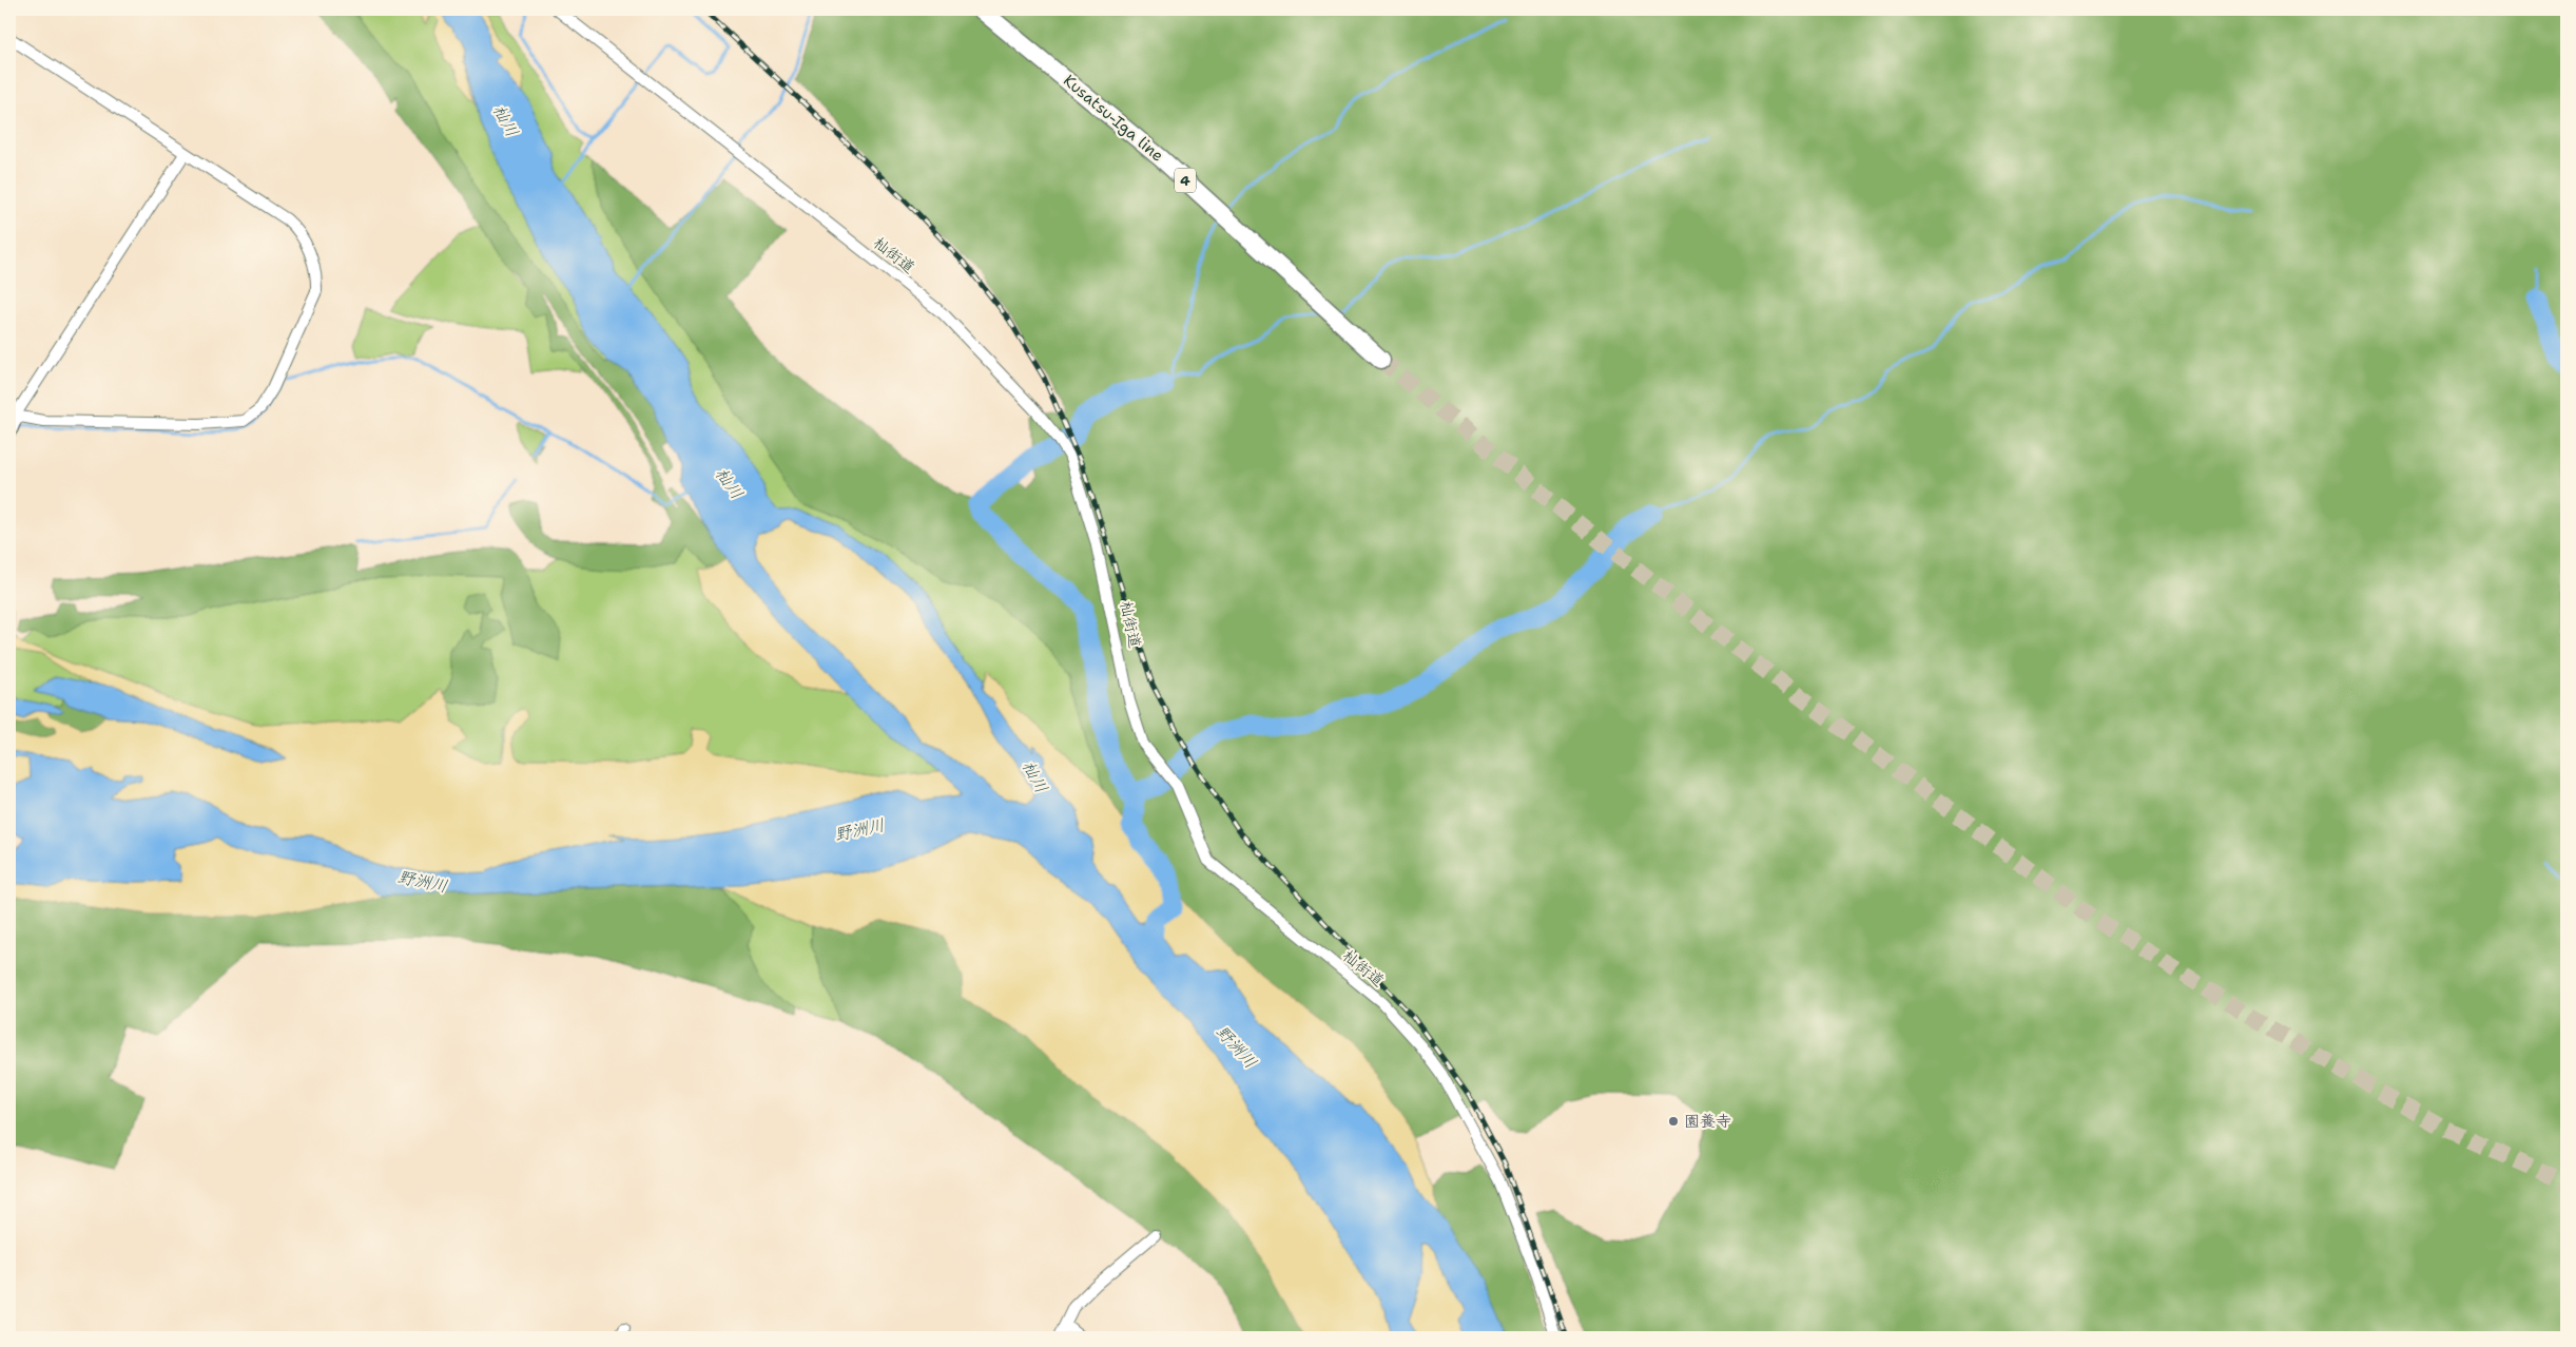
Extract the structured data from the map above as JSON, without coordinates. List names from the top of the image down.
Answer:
{
  "streets": {
    "main road": ["Kusatsu-Iga line", "4"],
    "street": ["杣街道"]
  },
  "water": ["杣川", "野洲川"],
  "places": ["園養寺"]
}
